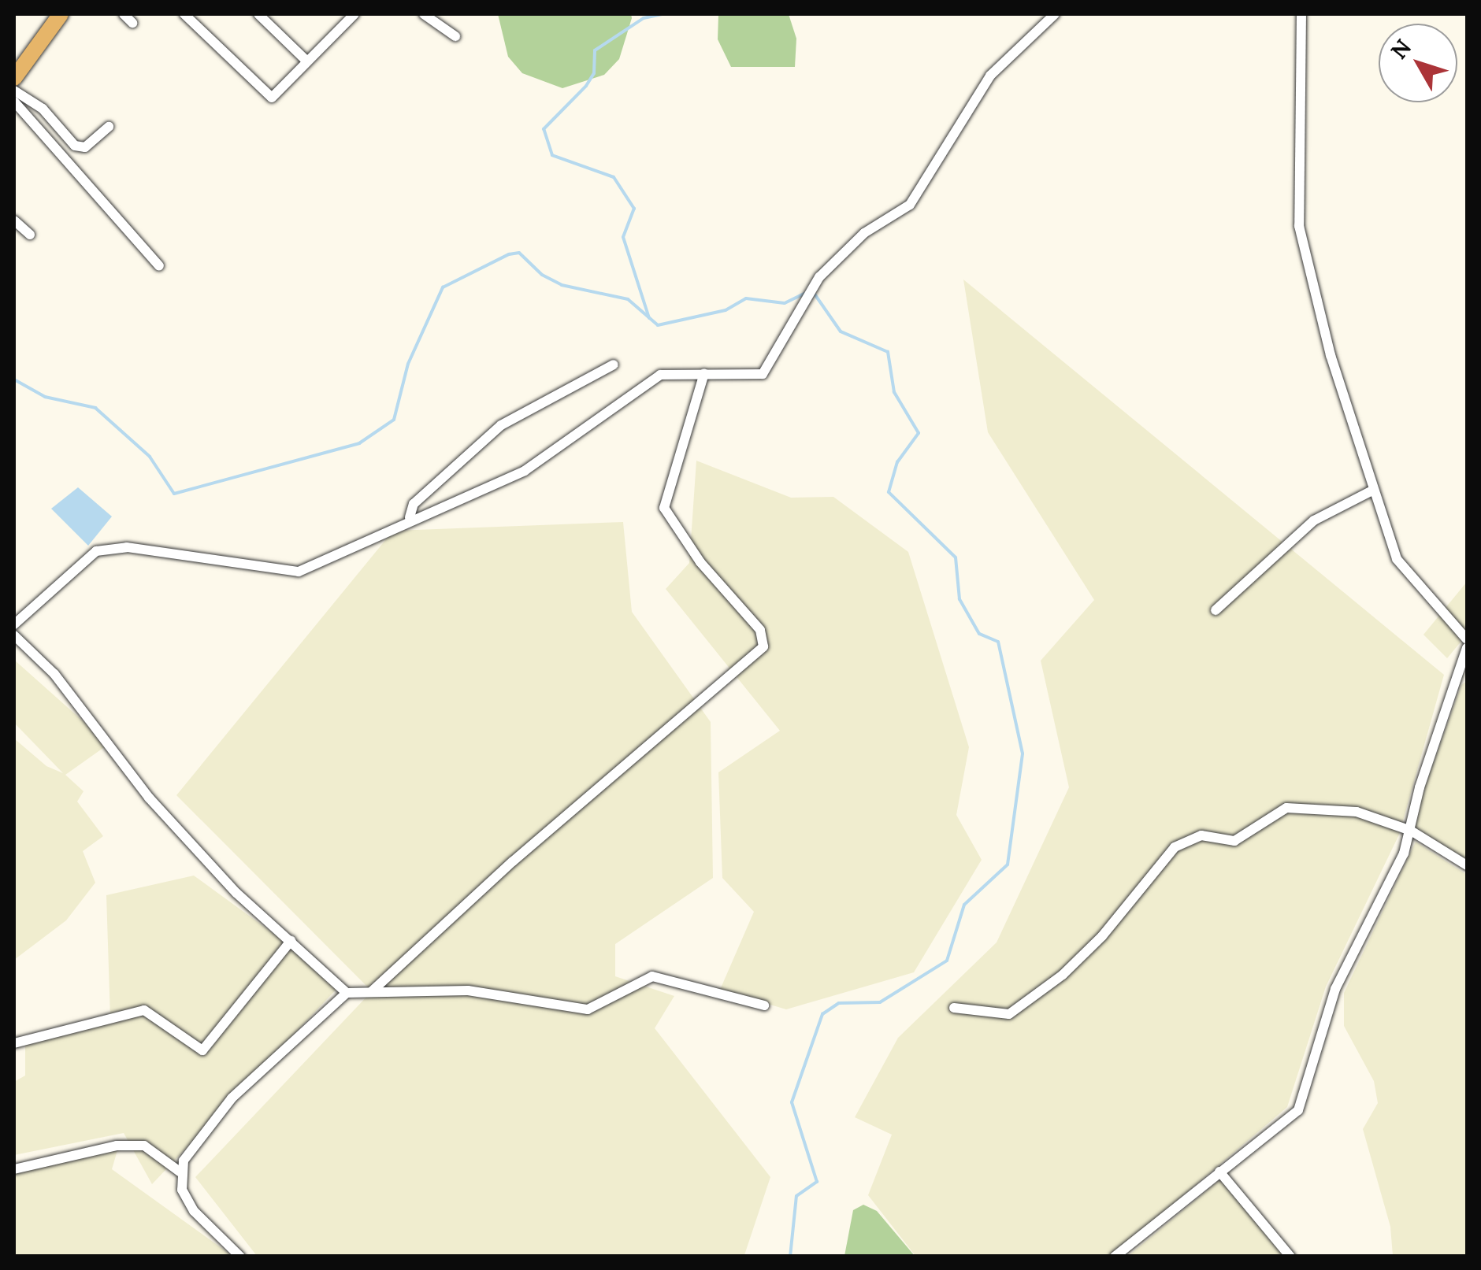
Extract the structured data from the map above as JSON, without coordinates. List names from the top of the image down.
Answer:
{
  "north": "top left"
}
